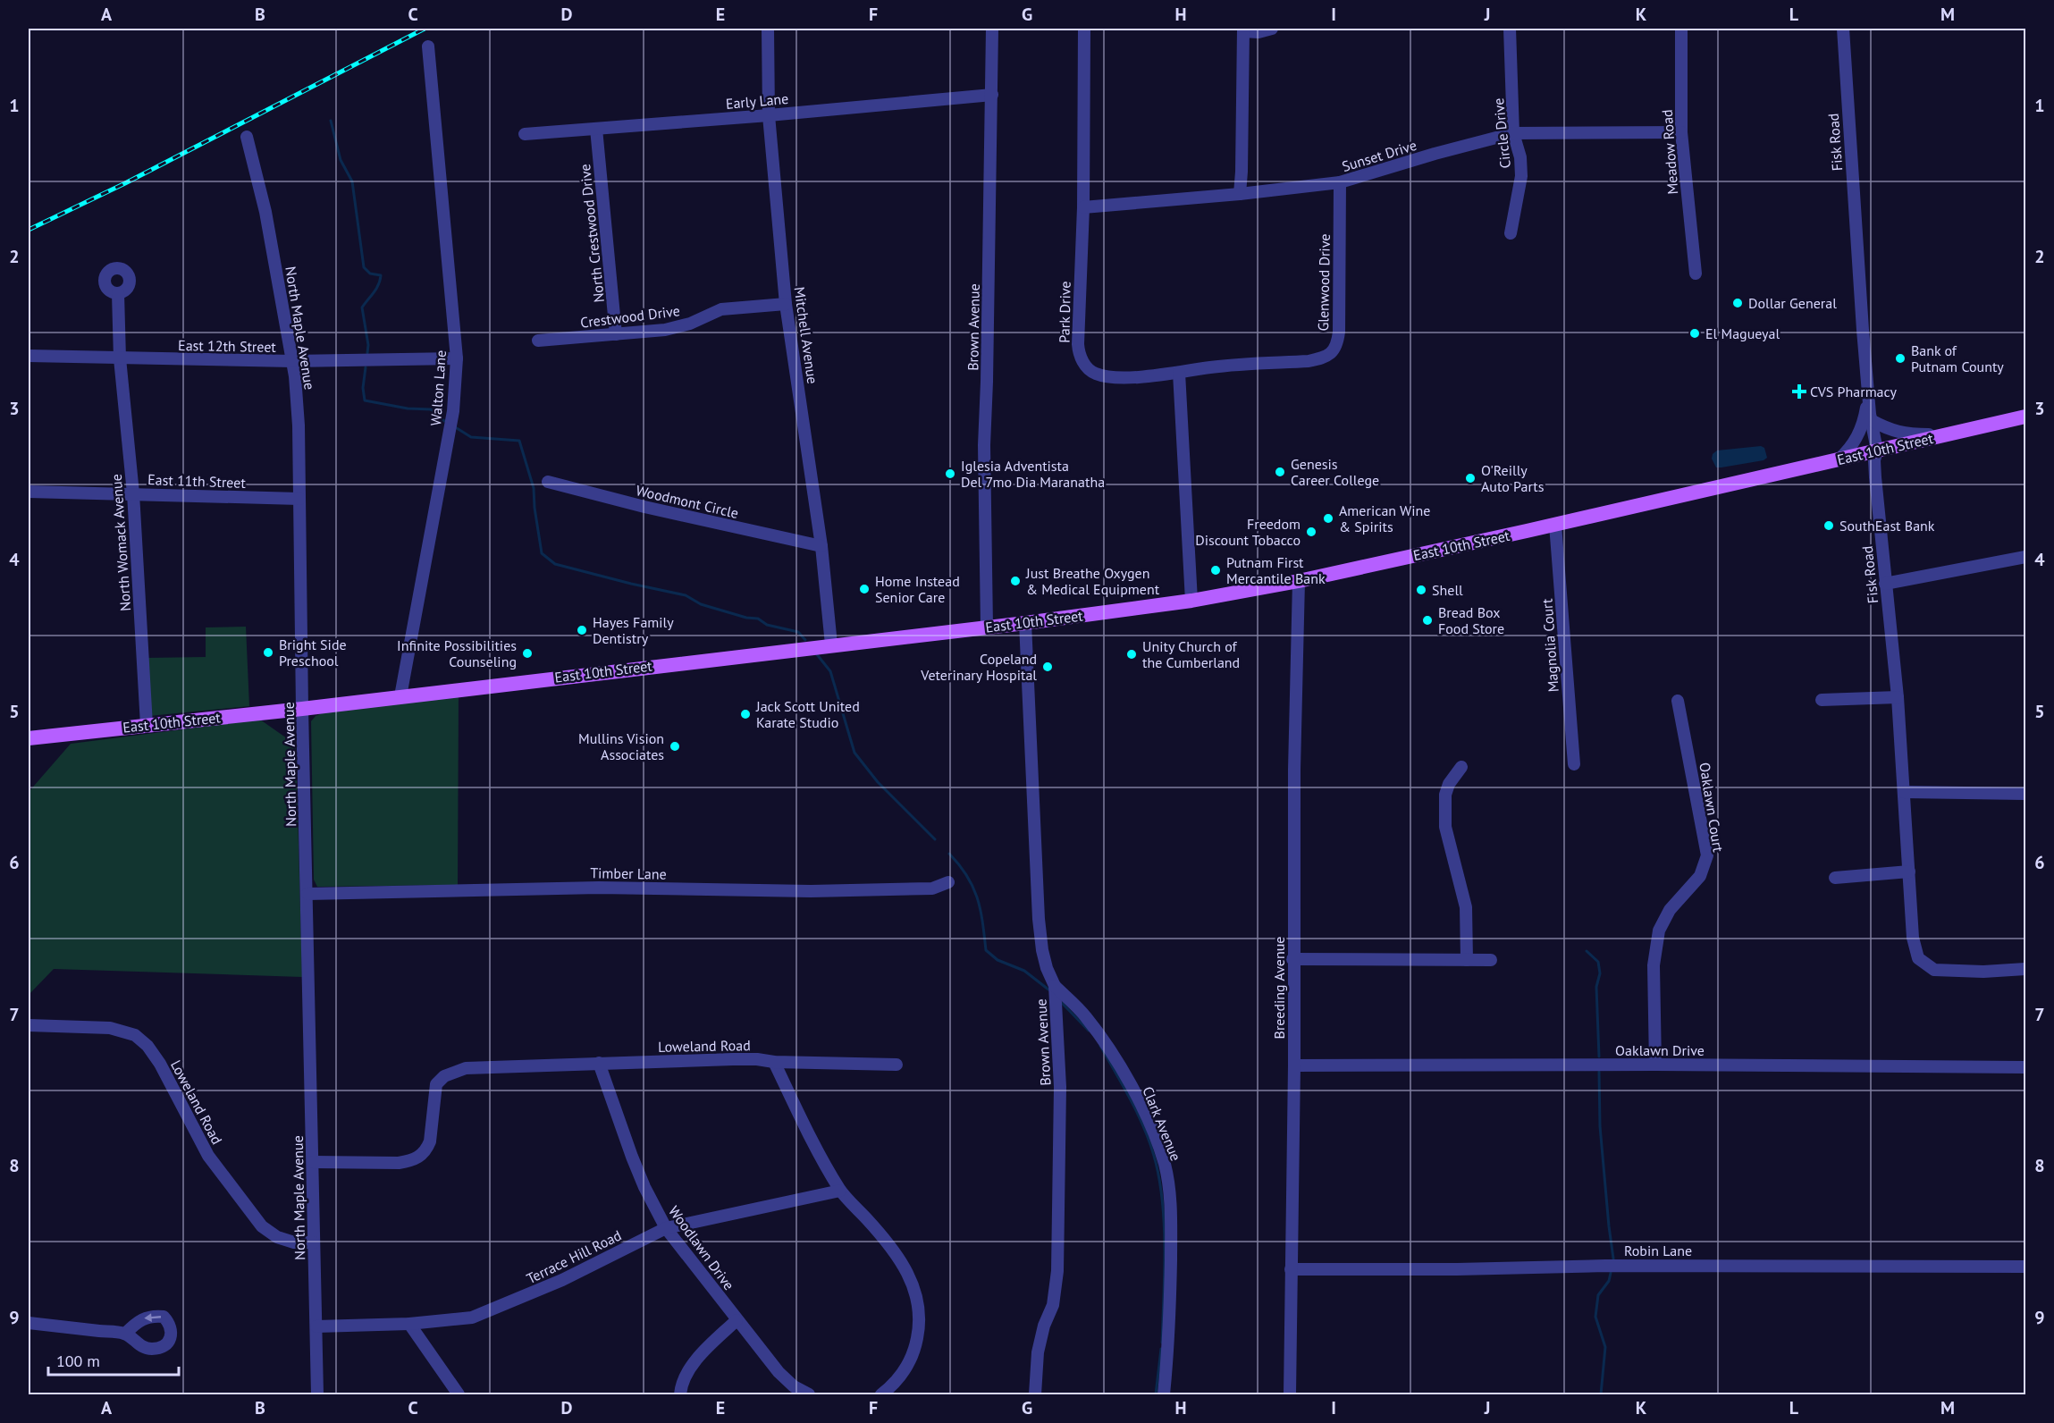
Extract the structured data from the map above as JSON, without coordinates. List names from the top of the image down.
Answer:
{
  "streets": {
    "main road": ["East 10th Street"],
    "street": [
      "Early Lane",
      "Circle Drive",
      "Fisk Road",
      "Meadow Road",
      "Sunset Drive",
      "North Crestwood Drive",
      "Glenwood Drive",
      "Park Drive",
      "Crestwood Drive",
      "Brown Avenue",
      "North Maple Avenue",
      "Mitchell Avenue",
      "East 12th Street",
      "Walton Lane",
      "East 11th Street",
      "Woodmont Circle",
      "North Womack Avenue",
      "Magnolia Court",
      "Oaklawn Court",
      "Timber Lane",
      "Breeding Avenue",
      "Loweland Road",
      "Oaklawn Drive",
      "Clark Avenue",
      "Woodlawn Drive",
      "Robin Lane",
      "Terrace Hill Road"
    ]
  },
  "crossings": [
    ["Early Lane", "North Crestwood Drive"],
    ["Early Lane", "Brown Avenue"],
    ["Early Lane", "Mitchell Avenue"],
    ["Circle Drive", "Sunset Drive"],
    ["Fisk Road", "East 10th Street"],
    ["Meadow Road", "Sunset Drive"],
    ["Sunset Drive", "Glenwood Drive"],
    ["Sunset Drive", "Park Drive"],
    ["North Crestwood Drive", "Crestwood Drive"],
    ["Glenwood Drive", "Park Drive"],
    ["Crestwood Drive", "Mitchell Avenue"],
    ["Brown Avenue", "East 10th Street"],
    ["Brown Avenue", "Clark Avenue"],
    ["North Maple Avenue", "East 12th Street"],
    ["North Maple Avenue", "East 10th Street"],
    ["North Maple Avenue", "East 11th Street"],
    ["North Maple Avenue", "Timber Lane"],
    ["North Maple Avenue", "Loweland Road"],
    ["North Maple Avenue", "Terrace Hill Road"],
    ["Mitchell Avenue", "East 10th Street"],
    ["Mitchell Avenue", "Woodmont Circle"],
    ["East 12th Street", "Walton Lane"],
    ["East 12th Street", "North Womack Avenue"],
    ["Walton Lane", "East 10th Street"],
    ["East 10th Street", "North Womack Avenue"],
    ["East 10th Street", "Magnolia Court"],
    ["East 10th Street", "Breeding Avenue"],
    ["East 11th Street", "North Womack Avenue"],
    ["Oaklawn Court", "Oaklawn Drive"],
    ["Breeding Avenue", "Oaklawn Drive"],
    ["Breeding Avenue", "Robin Lane"],
    ["Loweland Road", "Woodlawn Drive"],
    ["Woodlawn Drive", "Terrace Hill Road"]
  ],
  "places": {
    "other": [
      "Dollar General",
      "El Magueyal",
      "Bank of Putnam County",
      "Genesis Career College",
      "Iglesia Adventista Del 7mo Dia Maranatha",
      "O'Reilly Auto Parts",
      "American Wine & Spirits",
      "SouthEast Bank",
      "Freedom Discount Tobacco",
      "Putnam First Mercantile Bank",
      "Just Breathe Oxygen & Medical Equipment",
      "Home Instead Senior Care",
      "Shell",
      "Bread Box Food Store",
      "Hayes Family Dentistry",
      "Bright Side Preschool",
      "Infinite Possibilities Counseling",
      "Unity Church of the Cumberland",
      "Copeland Veterinary Hospital",
      "Jack Scott United Karate Studio",
      "Mullins Vision Associates"
    ],
    "health": ["CVS Pharmacy"]
  },
  "scale_bar": "100 m",
  "grid": {
    "columns": [
      "A",
      "B",
      "C",
      "D",
      "E",
      "F",
      "G",
      "H",
      "I",
      "J",
      "K",
      "L",
      "M"
    ],
    "rows": [
      "1",
      "2",
      "3",
      "4",
      "5",
      "6",
      "7",
      "8",
      "9"
    ]
  }
}
